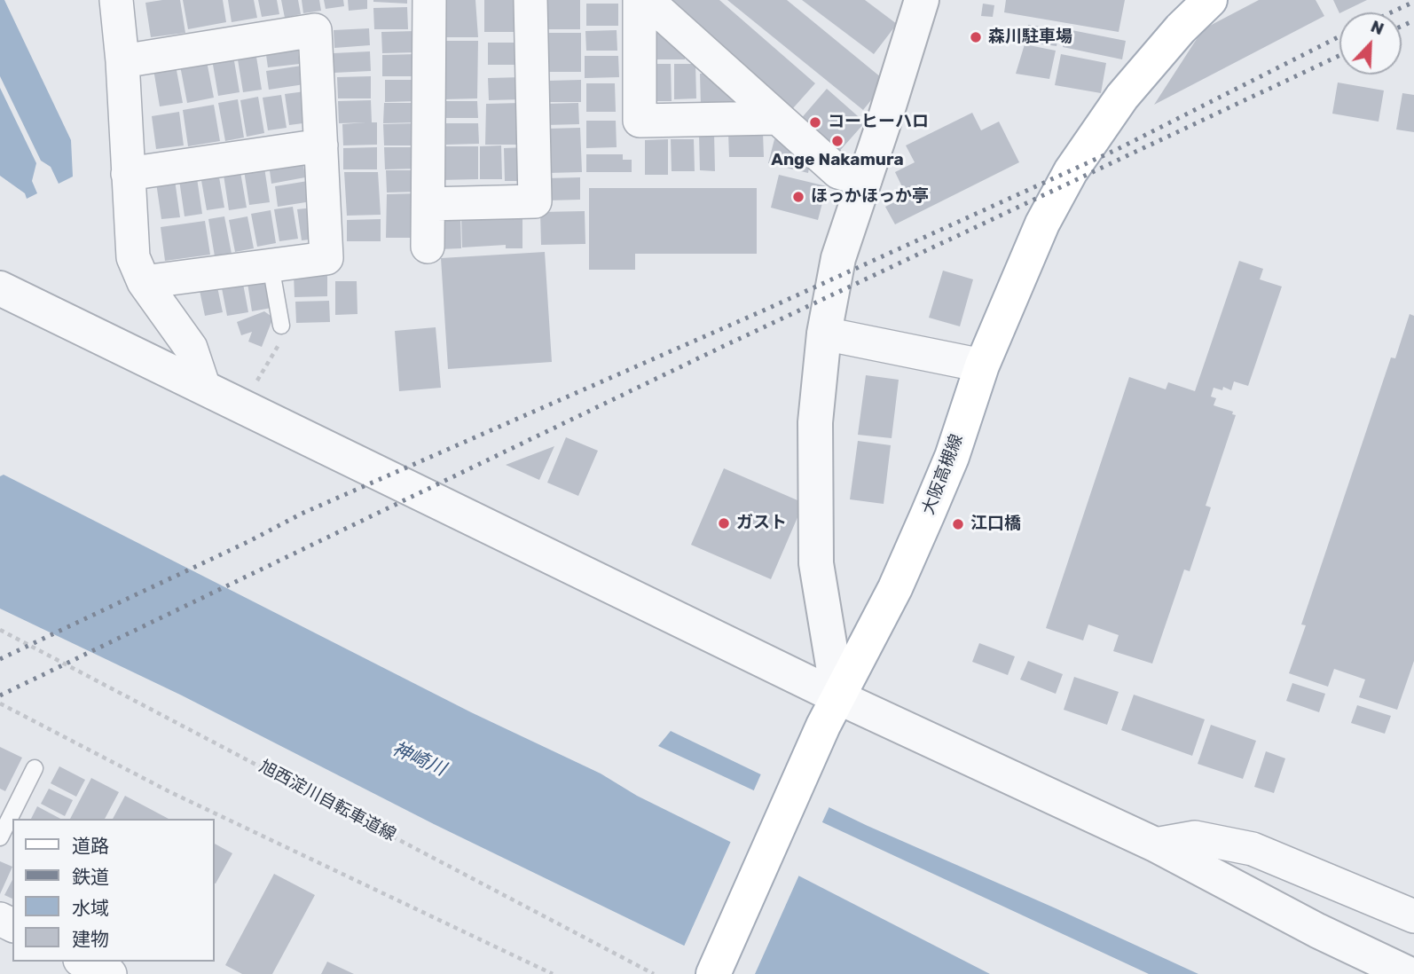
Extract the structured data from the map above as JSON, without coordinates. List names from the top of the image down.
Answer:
{
  "streets": {
    "main road": ["大阪高槻線"],
    "path": ["旭西淀川自転車道線"]
  },
  "water": ["神崎川"],
  "places": [
    "森川駐車場",
    "コーヒーハロ",
    "Ange Nakamura",
    "ほっかほっか亭",
    "ガスト",
    "江口橋"
  ],
  "legend": [
    "道路",
    "鉄道",
    "水域",
    "建物"
  ],
  "north": "top right"
}
